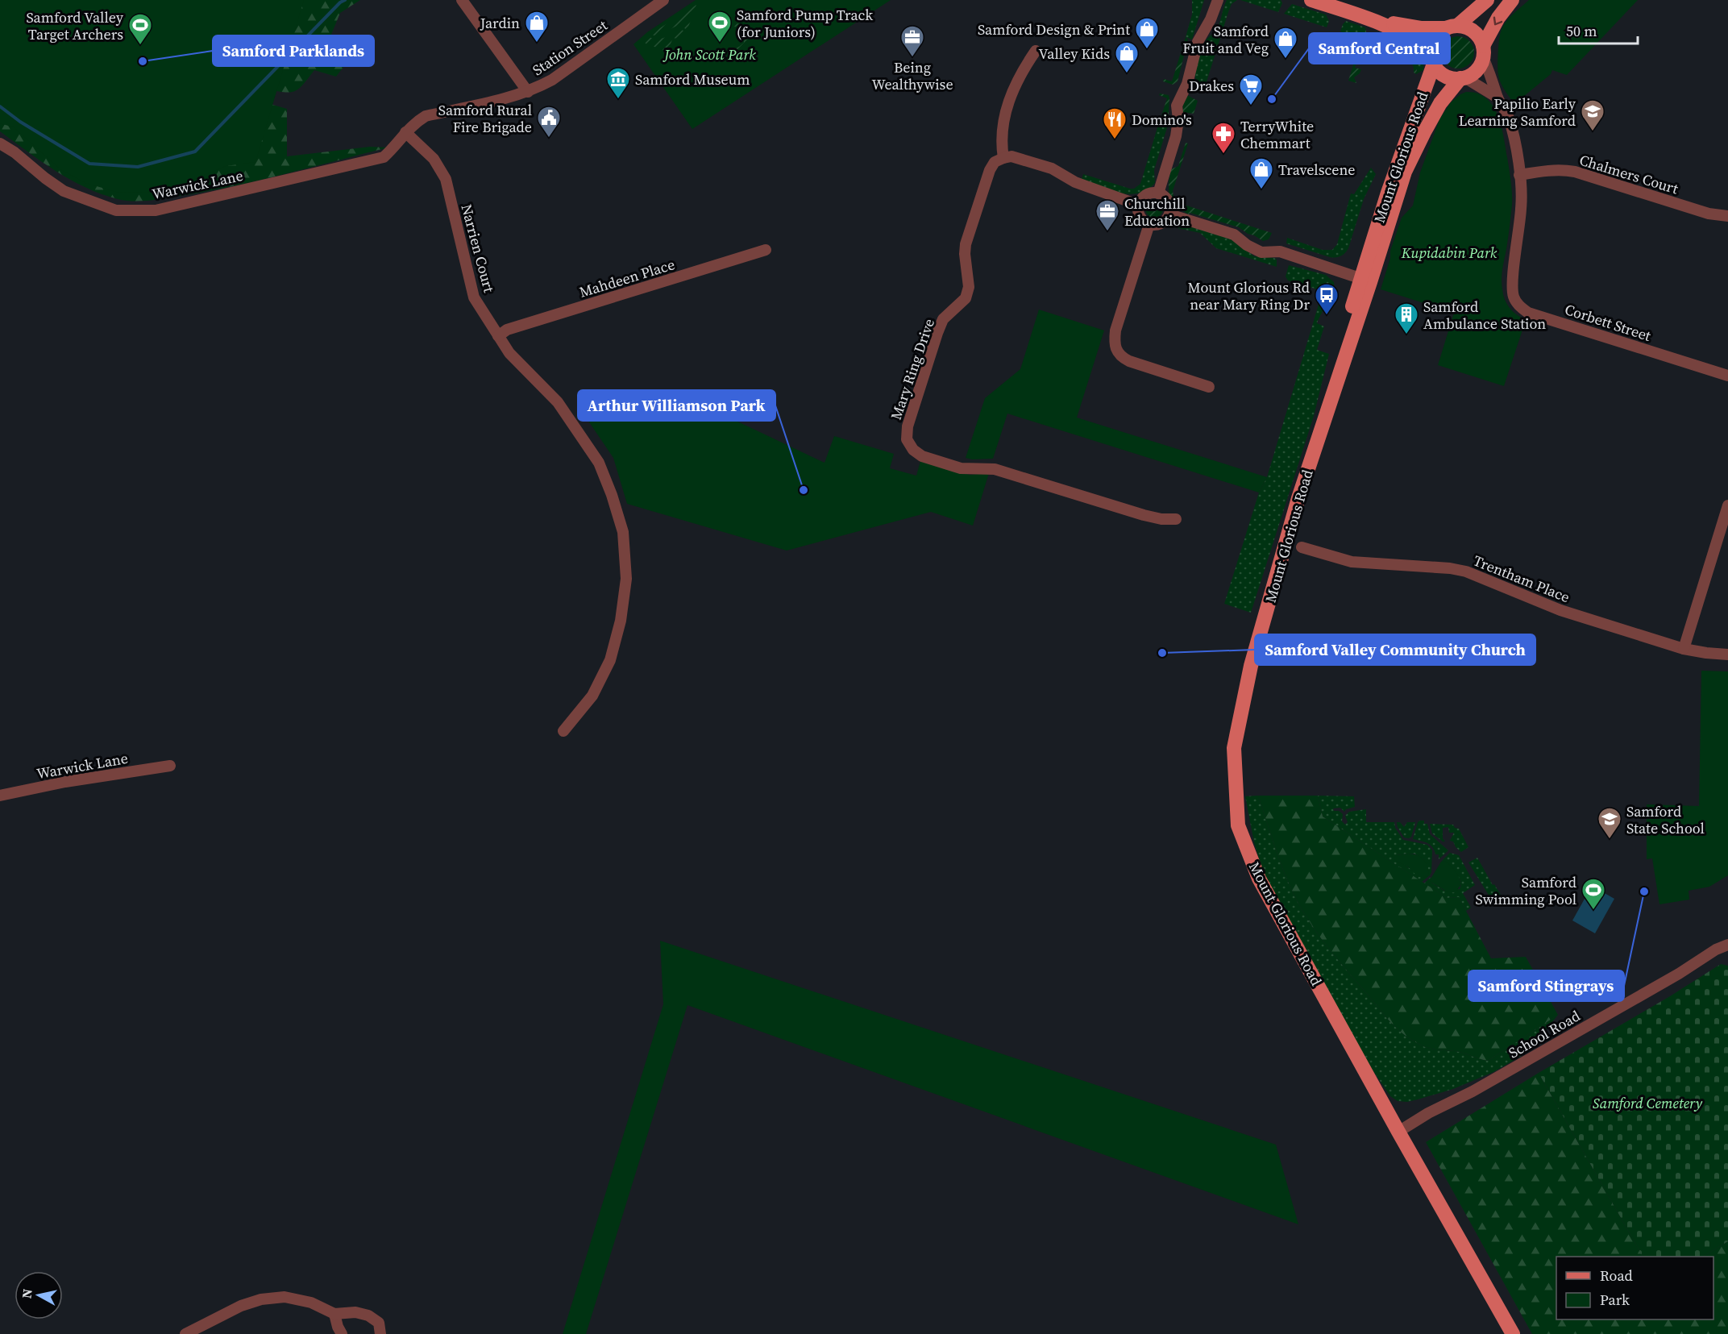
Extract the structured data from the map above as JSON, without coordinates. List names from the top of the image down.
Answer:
{
  "streets": {
    "main road": ["Mount Glorious Road"],
    "street": [
      "Station Street",
      "Chalmers Court",
      "Warwick Lane",
      "Narrien Court",
      "Mahdeen Place",
      "Corbett Street",
      "Mary Ring Drive",
      "Trentham Place",
      "School Road"
    ]
  },
  "crossings": [
    ["Station Street", "Warwick Lane"],
    ["Station Street", "Narrien Court"],
    ["Mount Glorious Road", "Corbett Street"],
    ["Mount Glorious Road", "School Road"],
    ["Chalmers Court", "Corbett Street"],
    ["Warwick Lane", "Narrien Court"],
    ["Narrien Court", "Mahdeen Place"]
  ],
  "parks": ["John Scott Park", "Kupidabin Park", "Samford Cemetery"],
  "places": {
    "shop": [
      "Jardin",
      "Samford Design & Print",
      "Samford Fruit and Veg",
      "Valley Kids",
      "Travelscene"
    ],
    "sports": ["Samford Pump Track (for Juniors)", "Samford Valley Target Archers", "Samford Swimming Pool"],
    "office": ["Being Wealthywise", "Churchill Education"],
    "other": [
      "Samford Parklands",
      "Samford Central",
      "Arthur Williamson Park",
      "Samford Valley Community Church",
      "Samford Stingrays"
    ],
    "museum": ["Samford Museum"],
    "supermarket": ["Drakes"],
    "school or university": ["Papilio Early Learning Samford", "Samford State School"],
    "public building": ["Samford Rural Fire Brigade"],
    "restaurant": ["Domino's"],
    "pharmacy": ["TerryWhite Chemmart"],
    "bus stop": ["Mount Glorious Rd near Mary Ring Dr"],
    "building": ["Samford Ambulance Station"]
  },
  "legend": ["Road", "Park"],
  "scale_bar": "50 m",
  "north": "left"
}
